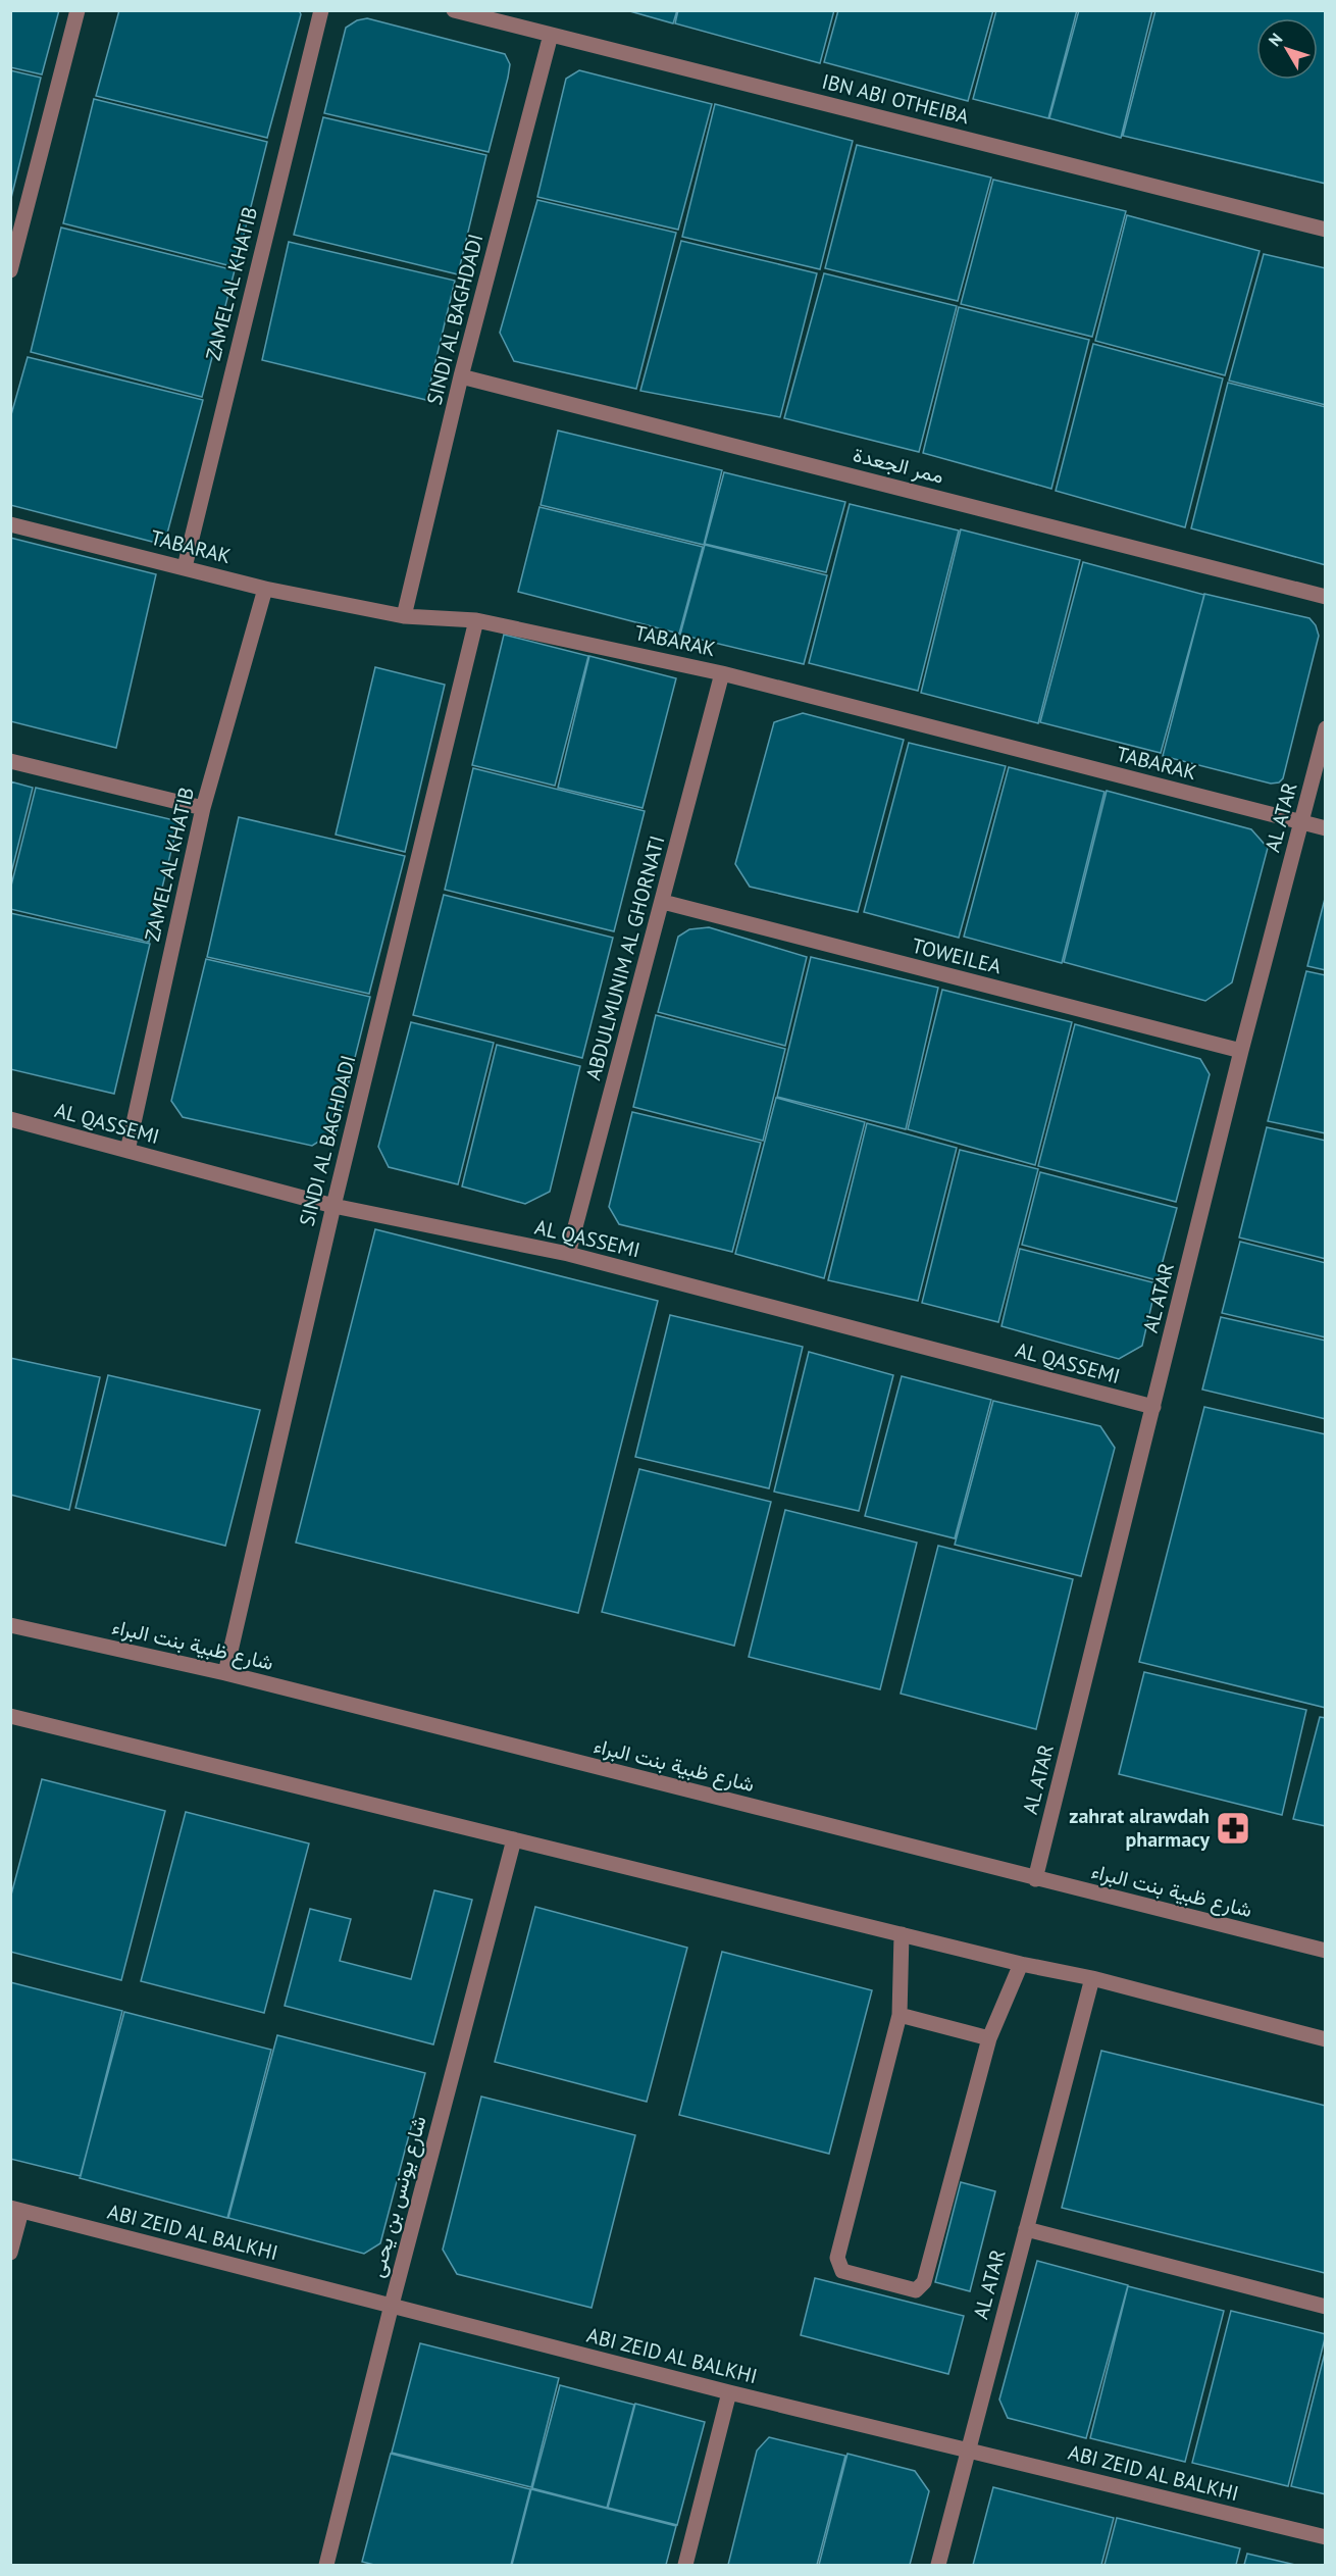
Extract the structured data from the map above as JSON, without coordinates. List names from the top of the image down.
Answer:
{
  "streets": {
    "street": [
      "IBN ABI OTHEIBA",
      "ZAMEL AL KHATIB",
      "SINDI AL BAGHDADI",
      "ممر الجعدة",
      "TABARAK",
      "AL ATAR",
      "TOWEILEA",
      "ABDULMUNIM AL GHORNATI",
      "AL QASSEMI",
      "شارع ظبية بنت البراء",
      "شارع يونس بن يحىى",
      "ABI ZEID AL BALKHI"
    ]
  },
  "crossings": [
    ["IBN ABI OTHEIBA", "SINDI AL BAGHDADI"],
    ["ZAMEL AL KHATIB", "TABARAK"],
    ["ZAMEL AL KHATIB", "AL QASSEMI"],
    ["SINDI AL BAGHDADI", "ممر الجعدة"],
    ["SINDI AL BAGHDADI", "TABARAK"],
    ["SINDI AL BAGHDADI", "AL QASSEMI"],
    ["SINDI AL BAGHDADI", "شارع ظبية بنت البراء"],
    ["TABARAK", "AL ATAR"],
    ["TABARAK", "ABDULMUNIM AL GHORNATI"],
    ["AL ATAR", "TOWEILEA"],
    ["AL ATAR", "AL QASSEMI"],
    ["AL ATAR", "شارع ظبية بنت البراء"],
    ["AL ATAR", "ABI ZEID AL BALKHI"],
    ["TOWEILEA", "ABDULMUNIM AL GHORNATI"],
    ["ABDULMUNIM AL GHORNATI", "AL QASSEMI"],
    ["شارع يونس بن يحىى", "ABI ZEID AL BALKHI"]
  ],
  "places": {
    "pharmacy": ["zahrat alrawdah pharmacy"]
  },
  "north": "top left"
}
